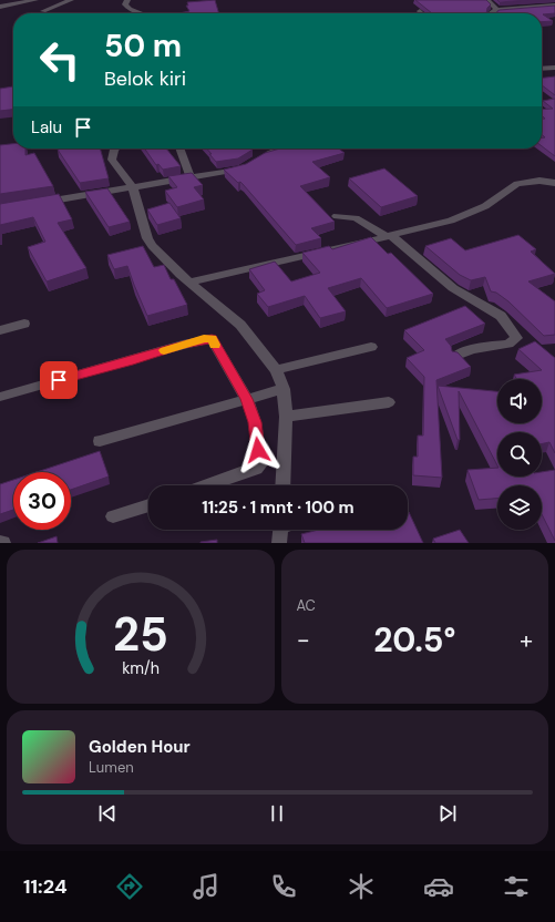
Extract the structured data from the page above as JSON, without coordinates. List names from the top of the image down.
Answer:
{
  "page": {
    "turn": ["50 m", "Belok kiri"],
    "then": "Lalu",
    "limit": "30",
    "trip": "11:25 · 1 mnt · 100 m",
    "tile": "AC",
    "heat": ["−", "20.5°", "+"],
    "song": ["Golden Hour", "Lumen"],
    "tabs": "11:24",
    "gauge": ["25", "km/h"]
  }
}
